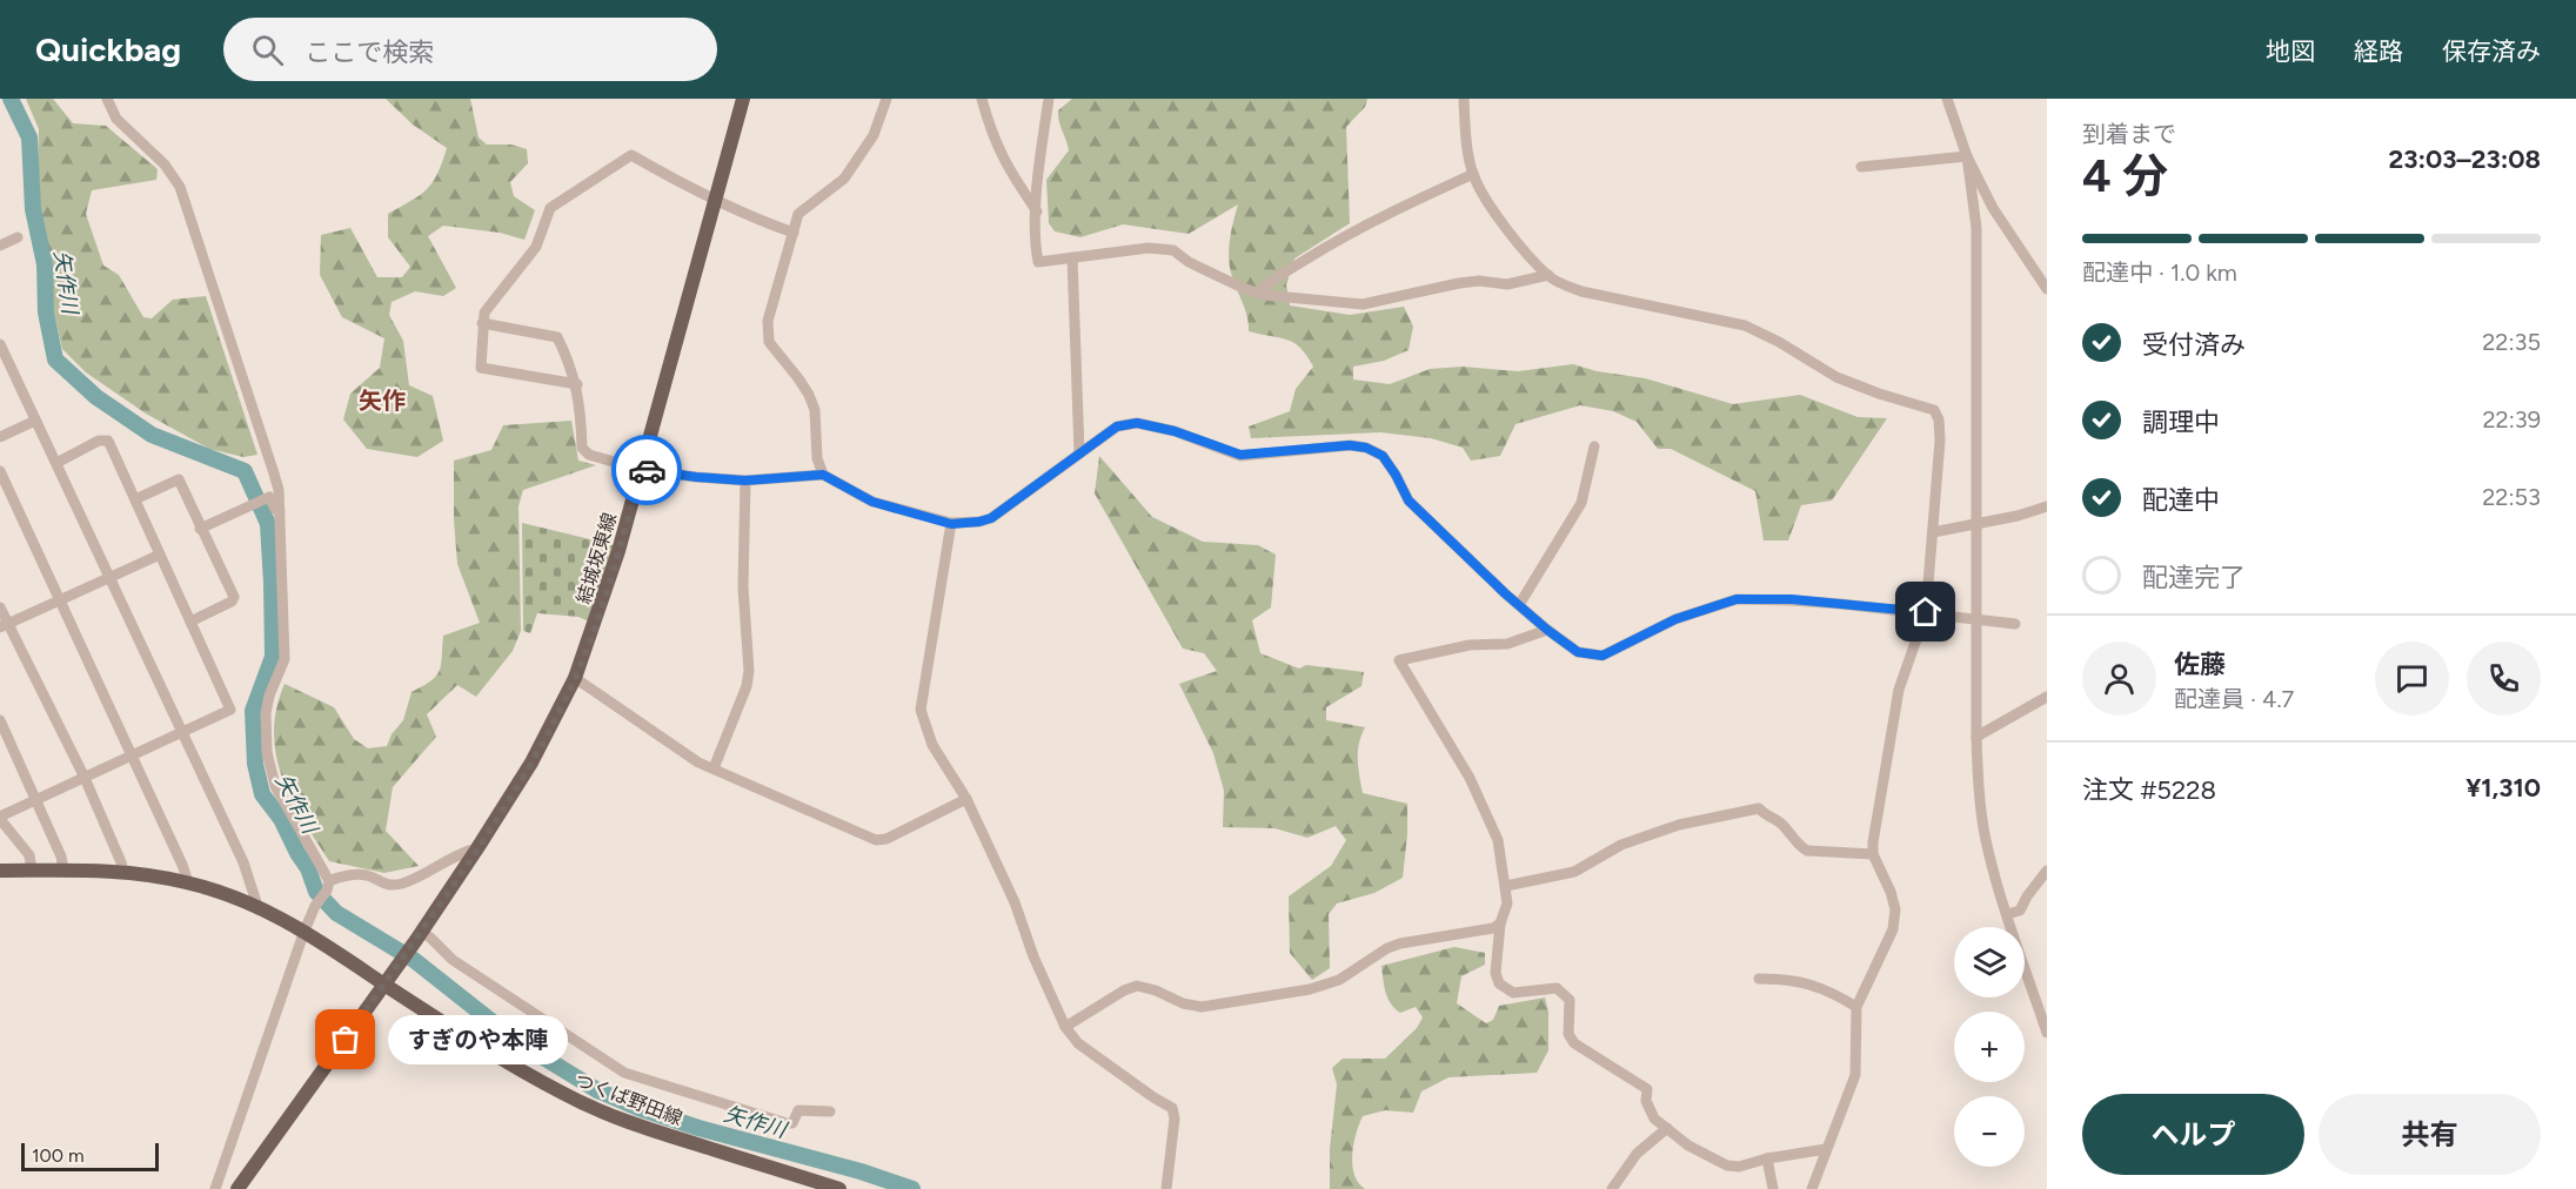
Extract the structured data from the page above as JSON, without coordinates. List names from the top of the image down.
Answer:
{
  "streets": {
    "main road": ["結城坂東線", "つくば野田線"]
  },
  "crossings": [
    ["結城坂東線", "つくば野田線"]
  ],
  "districts": ["矢作"],
  "water": ["矢作川"],
  "places": ["すぎのや本陣"],
  "scale_bar": "100 m",
  "page": {
    "header": "Quickbag",
    "search": "ここで検索",
    "nav": ["地図", "経路", "保存済み"],
    "heading": ["4 分", "到着まで", "23:03–23:08"],
    "panel": [
      "佐藤",
      "配達員 · 4.7",
      "注文 #5228",
      "¥1,310"
    ],
    "bar": "配達中 · 1.0 km",
    "list": [
      ["受付済み", "22:35"],
      ["調理中", "22:39"],
      ["配達中", "22:53"],
      "配達完了"
    ],
    "map_buttons": ["+", "−"],
    "bubble": "すぎのや本陣",
    "buttons": ["ヘルプ", "共有"],
    "scale": "100 m"
  }
}
